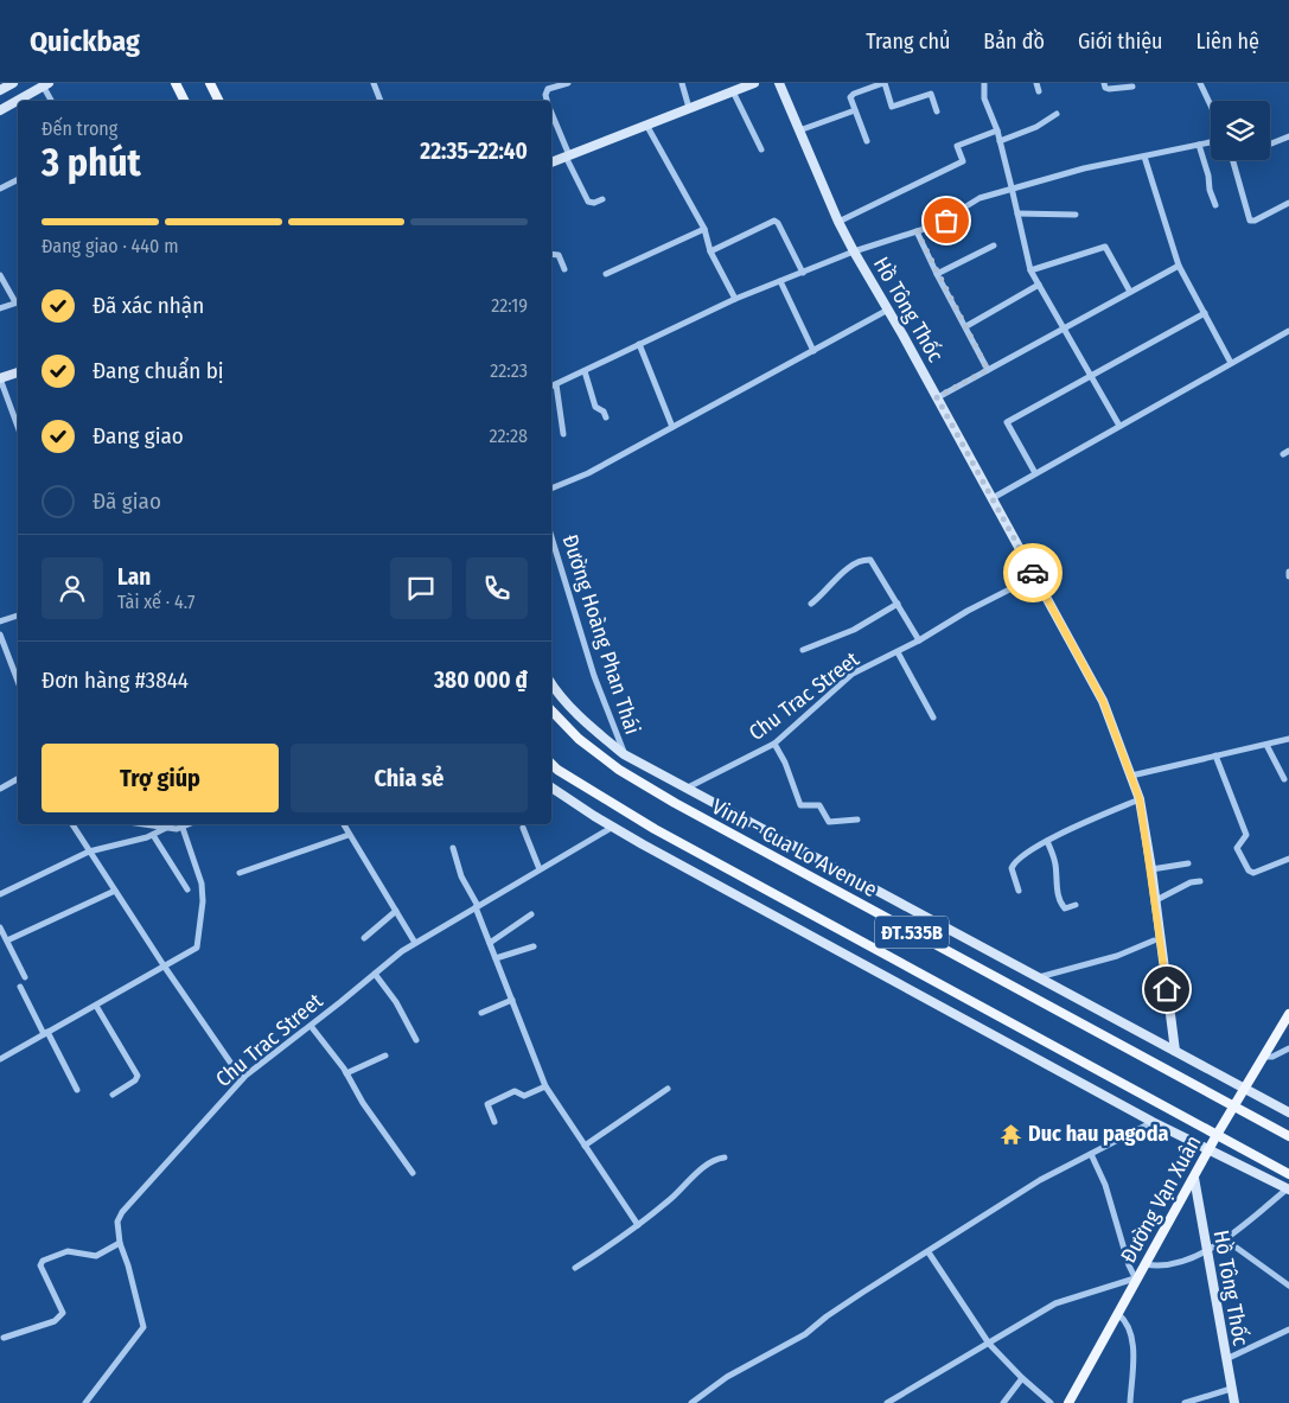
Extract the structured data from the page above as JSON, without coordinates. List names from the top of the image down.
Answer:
{
  "streets": {
    "main road": [
      "Hồ Tông Thốc",
      "Vinh - Cua Lo Avenue",
      "ĐT.535B",
      "Đường Vạn Xuân"
    ],
    "street": ["Đường Hoàng Phan Thái", "Chu Trac Street"]
  },
  "crossings": [
    ["Hồ Tông Thốc", "Chu Trac Street"],
    ["Hồ Tông Thốc", "Đường Vạn Xuân"],
    ["Vinh - Cua Lo Avenue", "Đường Vạn Xuân"],
    ["ĐT.535B", "Đường Vạn Xuân"]
  ],
  "places": {
    "temple": ["Duc hau pagoda"]
  },
  "page": {
    "header": "Quickbag",
    "nav": [
      "Trang chủ",
      "Bản đồ",
      "Giới thiệu",
      "Liên hệ"
    ],
    "heading": ["3 phút", "Đến trong", "22:35–22:40"],
    "panel": [
      "Lan",
      "Tài xế · 4.7",
      "Đơn hàng #3844",
      "380 000 ₫"
    ],
    "bar": "Đang giao · 440 m",
    "list": [
      ["Đã xác nhận", "22:19"],
      ["Đang chuẩn bị", "22:23"],
      ["Đang giao", "22:28"],
      "Đã giao"
    ],
    "buttons": ["Trợ giúp", "Chia sẻ"]
  }
}
